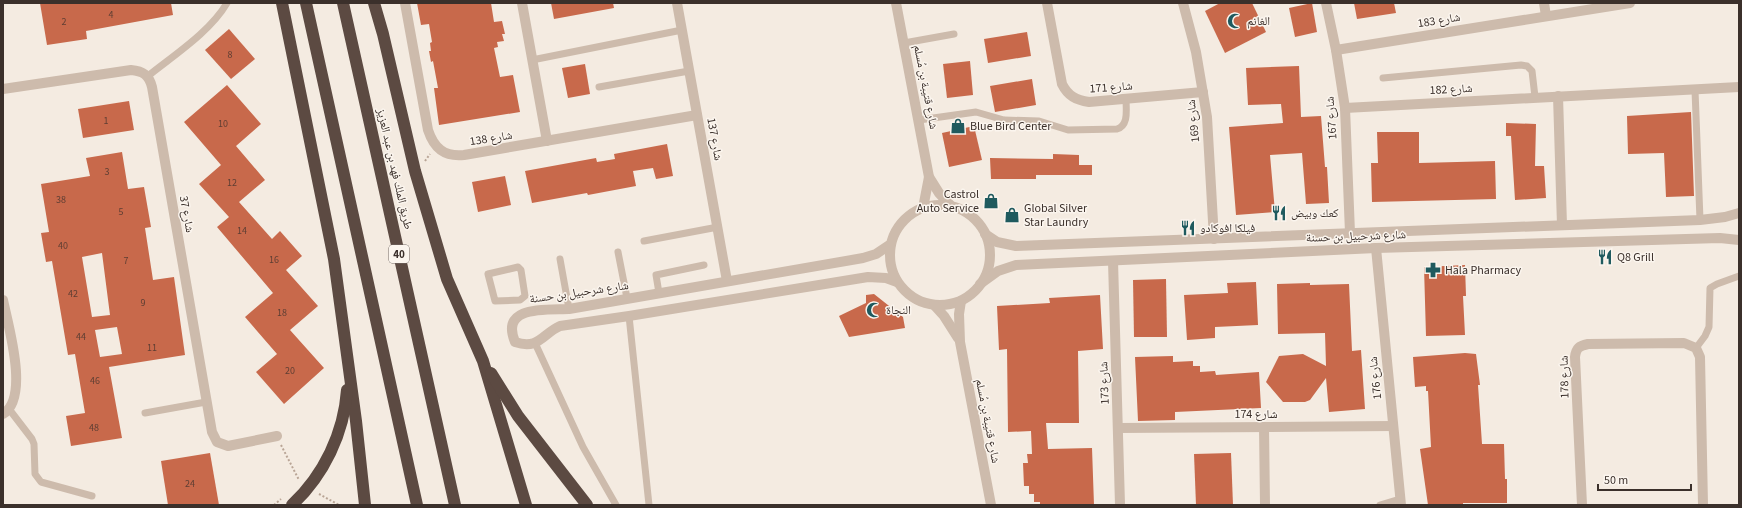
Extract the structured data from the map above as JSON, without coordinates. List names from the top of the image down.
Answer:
{
  "streets": {
    "highway": ["طريق الملك فهد بن عبد العزيز", "40"],
    "street": [
      "شارع 183",
      "شارع قتيبة بن مُسلم",
      "شارع 171",
      "شارع 182",
      "شارع 167",
      "شارع 169",
      "شارع 138",
      "شارع 137",
      "شارع 37",
      "شارع شرحبيل بن حسنة",
      "شارع 178",
      "شارع 176",
      "شارع 173",
      "شارع 174"
    ]
  },
  "crossings": [
    ["شارع 183", "شارع 167"],
    ["شارع قتيبة بن مُسلم", "شارع شرحبيل بن حسنة"],
    ["شارع 171", "شارع 169"],
    ["شارع 182", "شارع 167"],
    ["شارع 167", "شارع شرحبيل بن حسنة"],
    ["شارع 169", "شارع شرحبيل بن حسنة"],
    ["شارع 138", "شارع 137"],
    ["شارع 137", "شارع شرحبيل بن حسنة"],
    ["شارع شرحبيل بن حسنة", "شارع 176"],
    ["شارع شرحبيل بن حسنة", "شارع 173"],
    ["شارع 176", "شارع 174"],
    ["شارع 173", "شارع 174"]
  ],
  "places": {
    "mosque": ["الغانم", "النجاة"],
    "shop": ["Blue Bird Center", "Castrol Auto Service", "Global Silver Star Laundry"],
    "restaurant": ["كعك وبيض", "فيلكا افوكادو", "Q8 Grill"],
    "pharmacy": ["Hala Pharmacy"]
  },
  "house_numbers": [
    "4",
    "2",
    "8",
    "1",
    "10",
    "3",
    "12",
    "38",
    "5",
    "14",
    "40",
    "16",
    "7",
    "42",
    "9",
    "18",
    "44",
    "11",
    "20",
    "46",
    "48",
    "24"
  ],
  "scale_bar": "50 m"
}
